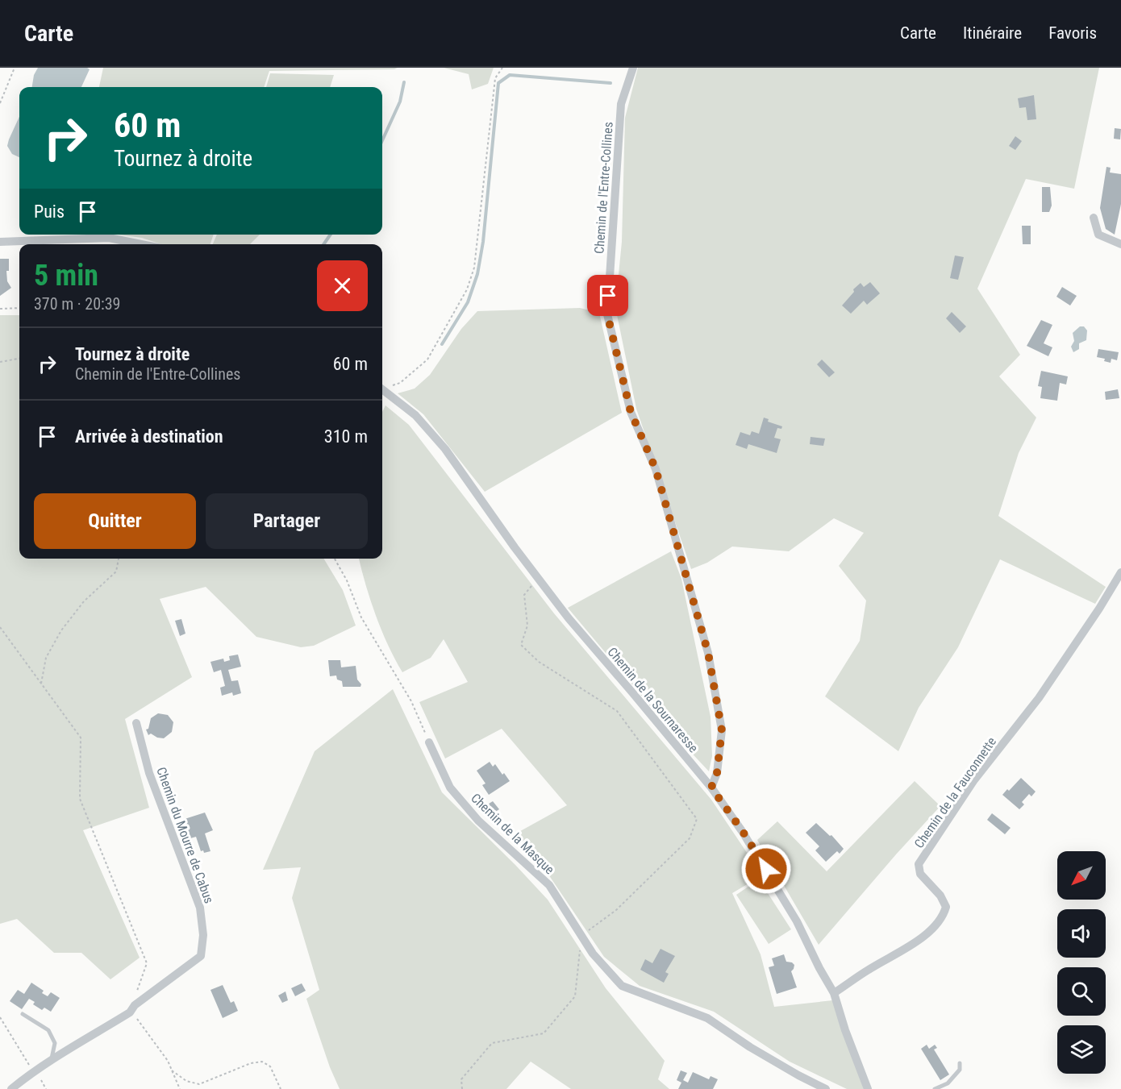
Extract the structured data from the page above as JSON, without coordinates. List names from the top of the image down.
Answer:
{
  "streets": {
    "street": [
      "Chemin de l'Entre-Collines",
      "Chemin de la Sournaresse",
      "Chemin de la Fauconnette",
      "Chemin de la Masque",
      "Chemin du Mourre de Cabus"
    ]
  },
  "crossings": [
    ["Chemin de l'Entre-Collines", "Chemin de la Sournaresse"],
    ["Chemin de la Sournaresse", "Chemin de la Fauconnette"]
  ],
  "north": "bottom left",
  "page": {
    "header": "Carte",
    "nav": ["Carte", "Itinéraire", "Favoris"],
    "turn": ["60 m", "Tournez à droite"],
    "then": "Puis",
    "heading": ["5 min", "370 m · 20:39"],
    "list": [
      {
        "name": "Tournez à droite",
        "note": "Chemin de l'Entre-Collines",
        "value": "60 m"
      },
      {
        "name": "Arrivée à destination",
        "value": "310 m"
      }
    ],
    "buttons": ["Quitter", "Partager"]
  }
}
